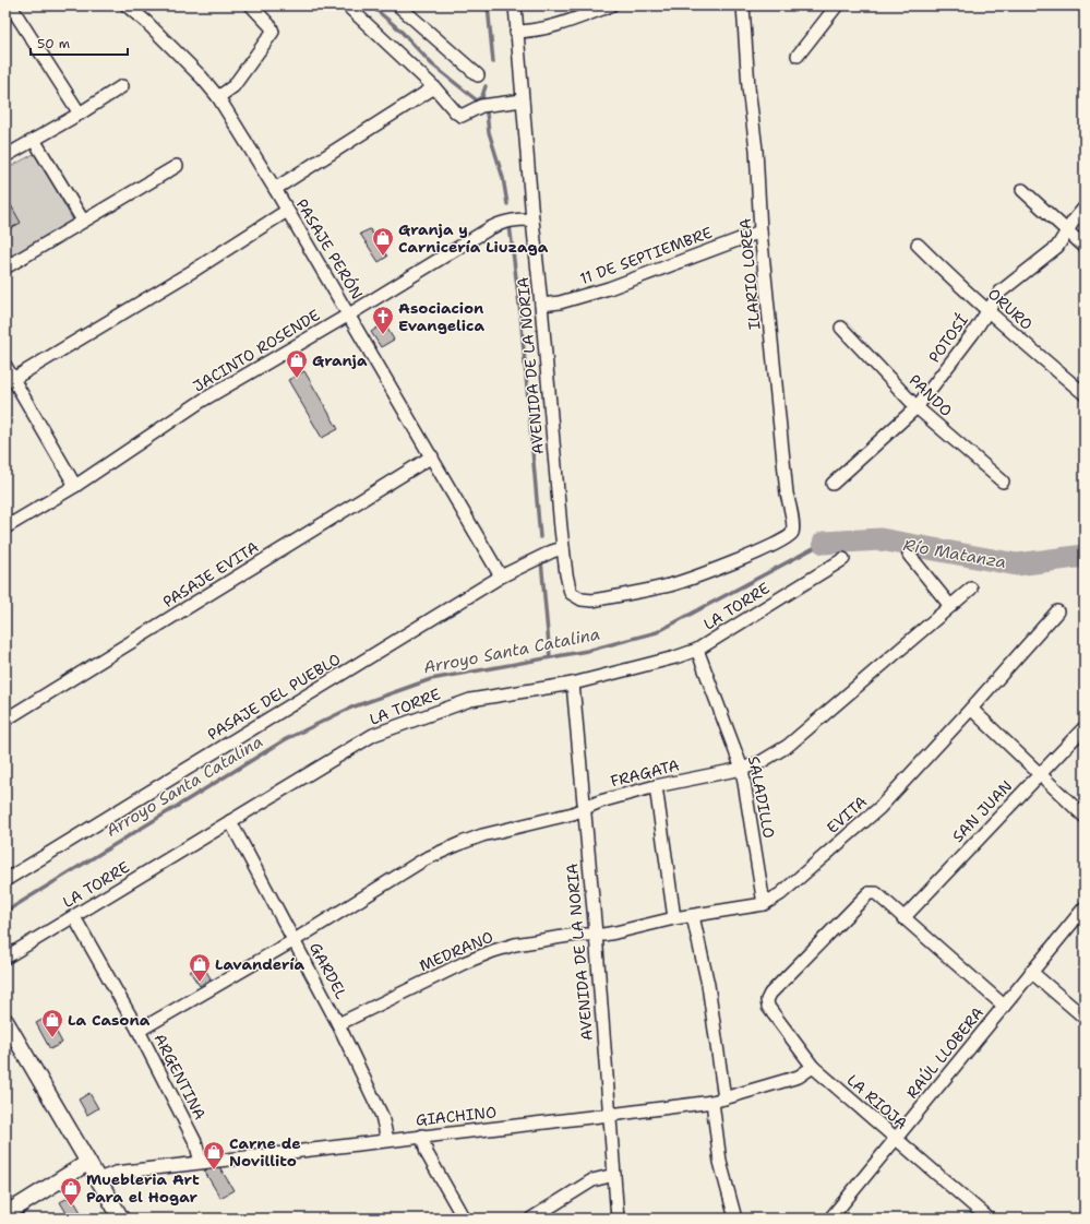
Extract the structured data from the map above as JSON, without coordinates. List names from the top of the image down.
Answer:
{
  "streets": {
    "street": [
      "PASAJE PERÓN",
      "11 DE SEPTIEMBRE",
      "ILARIO LOREA",
      "ORURO",
      "POTOSÍ",
      "JACINTO ROSENDE",
      "AVENIDA DE LA NORIA",
      "PANDO",
      "PASAJE EVITA",
      "LA TORRE",
      "PASAJE DEL PUEBLO",
      "FRAGATA",
      "SALADILLO",
      "SAN JUAN",
      "EVITA",
      "MEDRANO",
      "GARDEL",
      "RAÚL LLOBERA",
      "ARGENTINA",
      "LA RIOJA",
      "GIACHINO"
    ]
  },
  "crossings": [
    ["PASAJE PERÓN", "JACINTO ROSENDE"],
    ["PASAJE PERÓN", "PASAJE EVITA"],
    ["PASAJE PERÓN", "PASAJE DEL PUEBLO"],
    ["11 DE SEPTIEMBRE", "ILARIO LOREA"],
    ["11 DE SEPTIEMBRE", "AVENIDA DE LA NORIA"],
    ["ILARIO LOREA", "AVENIDA DE LA NORIA"],
    ["ORURO", "POTOSÍ"],
    ["POTOSÍ", "PANDO"],
    ["JACINTO ROSENDE", "AVENIDA DE LA NORIA"],
    ["AVENIDA DE LA NORIA", "LA TORRE"],
    ["AVENIDA DE LA NORIA", "PASAJE DEL PUEBLO"],
    ["AVENIDA DE LA NORIA", "FRAGATA"],
    ["AVENIDA DE LA NORIA", "EVITA"],
    ["AVENIDA DE LA NORIA", "MEDRANO"],
    ["AVENIDA DE LA NORIA", "GIACHINO"],
    ["LA TORRE", "SALADILLO"],
    ["LA TORRE", "GARDEL"],
    ["LA TORRE", "ARGENTINA"],
    ["FRAGATA", "SALADILLO"],
    ["FRAGATA", "GARDEL"],
    ["FRAGATA", "ARGENTINA"],
    ["SALADILLO", "EVITA"],
    ["SAN JUAN", "LA RIOJA"],
    ["EVITA", "MEDRANO"],
    ["MEDRANO", "GARDEL"],
    ["GARDEL", "GIACHINO"],
    ["RAÚL LLOBERA", "LA RIOJA"],
    ["ARGENTINA", "GIACHINO"],
    ["LA RIOJA", "GIACHINO"]
  ],
  "water": ["Río Matanza", "Arroyo Santa Catalina"],
  "places": {
    "shop": [
      "Granja y Carnicería Liuzaga",
      "Granja",
      "Lavandería",
      "La Casona",
      "Carne de Novillito",
      "Muebleria Art Para el Hogar"
    ],
    "church": ["Asociacion Evangelica"]
  },
  "scale_bar": "50 m"
}
